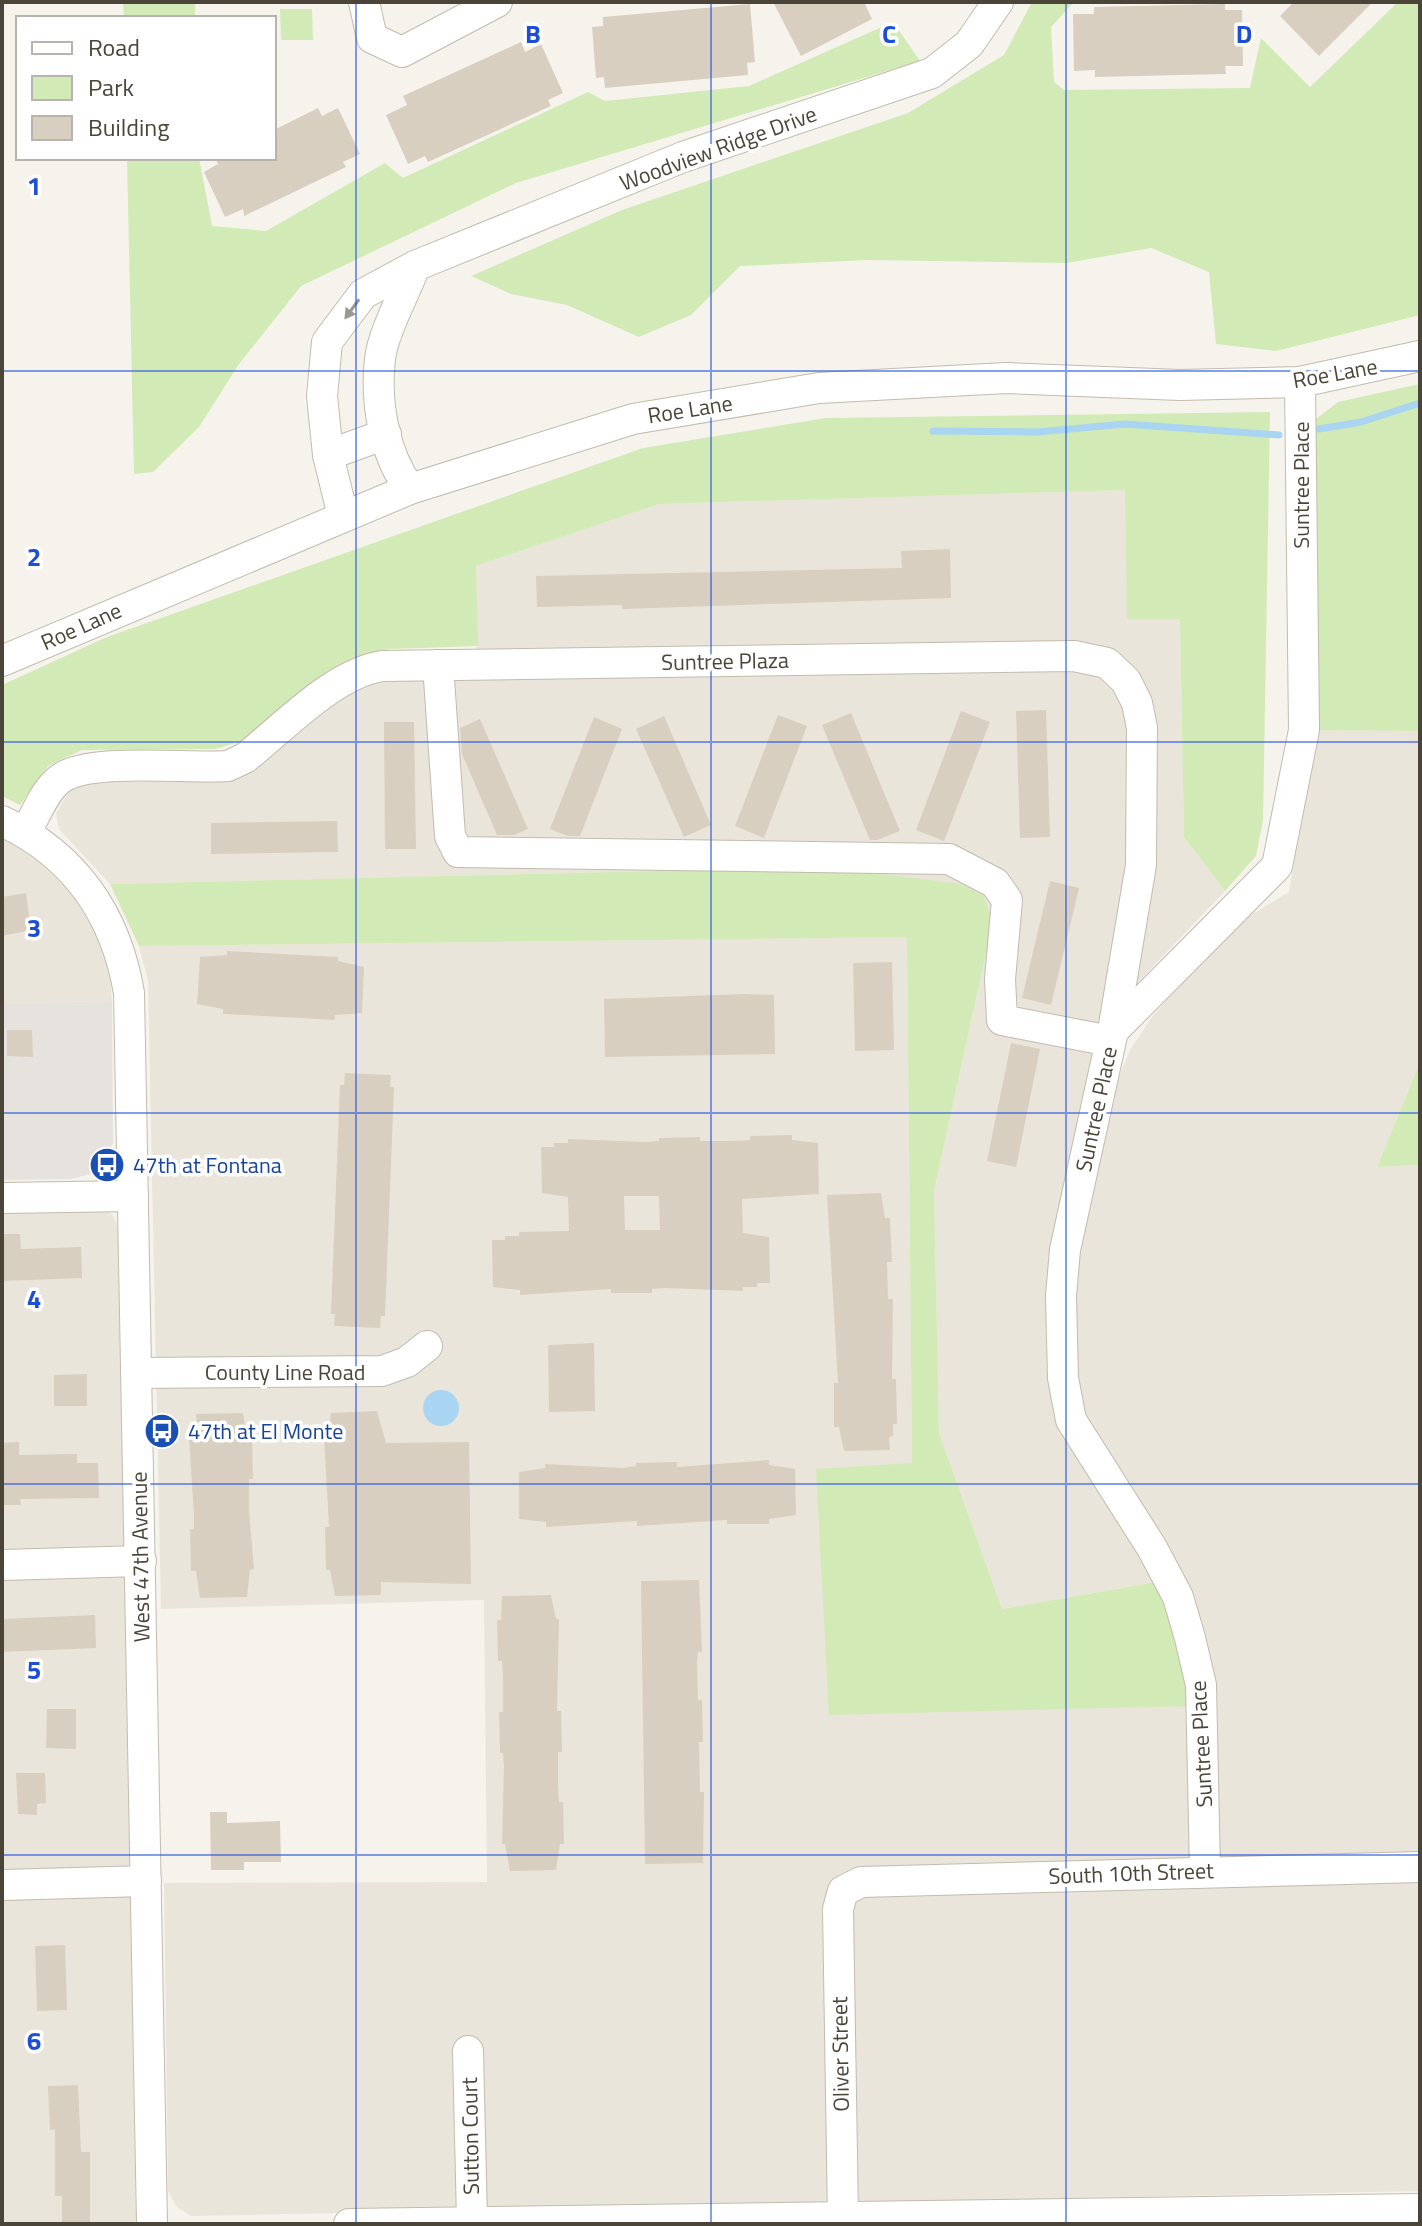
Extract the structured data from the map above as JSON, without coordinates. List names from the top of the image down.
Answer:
{
  "streets": {
    "street": [
      "Woodview Ridge Drive",
      "Roe Lane",
      "Suntree Place",
      "Suntree Plaza",
      "County Line Road",
      "West 47th Avenue",
      "South 10th Street",
      "Oliver Street",
      "Sutton Court"
    ]
  },
  "crossings": [
    ["Woodview Ridge Drive", "Roe Lane"],
    ["Roe Lane", "Suntree Place"],
    ["Suntree Place", "Suntree Plaza"],
    ["Suntree Place", "South 10th Street"],
    ["Suntree Plaza", "West 47th Avenue"],
    ["County Line Road", "West 47th Avenue"],
    ["South 10th Street", "Oliver Street"]
  ],
  "places": {
    "bus stop": ["47th at Fontana", "47th at El Monte"]
  },
  "legend": ["Road", "Park", "Building"],
  "grid": {
    "columns": ["B", "C", "D"],
    "rows": [
      "1",
      "2",
      "3",
      "4",
      "5",
      "6"
    ]
  }
}
